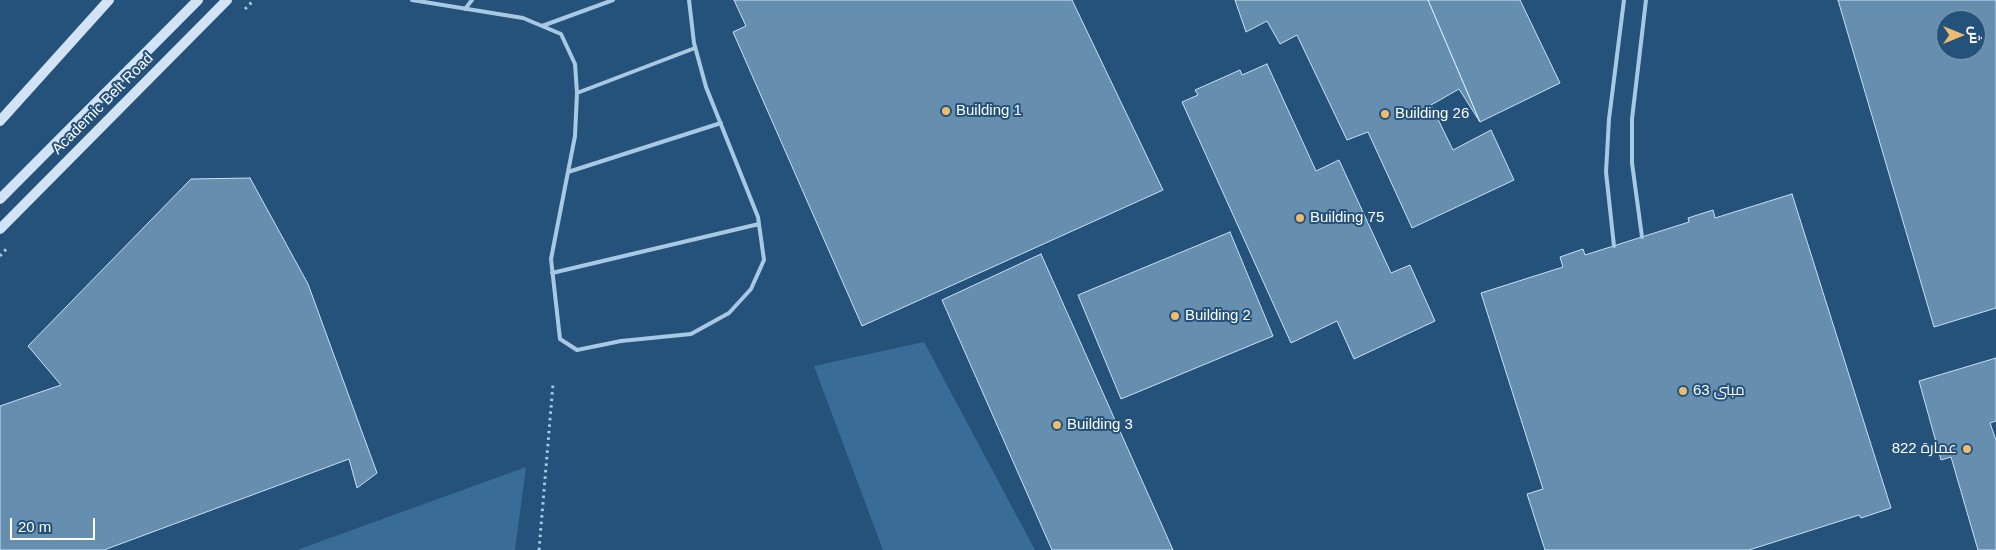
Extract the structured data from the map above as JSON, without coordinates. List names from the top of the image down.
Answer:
{
  "streets": {
    "street": ["Academic Belt Road"]
  },
  "places": [
    "Building 1",
    "Building 26",
    "Building 75",
    "Building 2",
    "مبنى 63",
    "Building 3",
    "عمارة 822"
  ],
  "scale_bar": "20 m",
  "north": "right"
}
